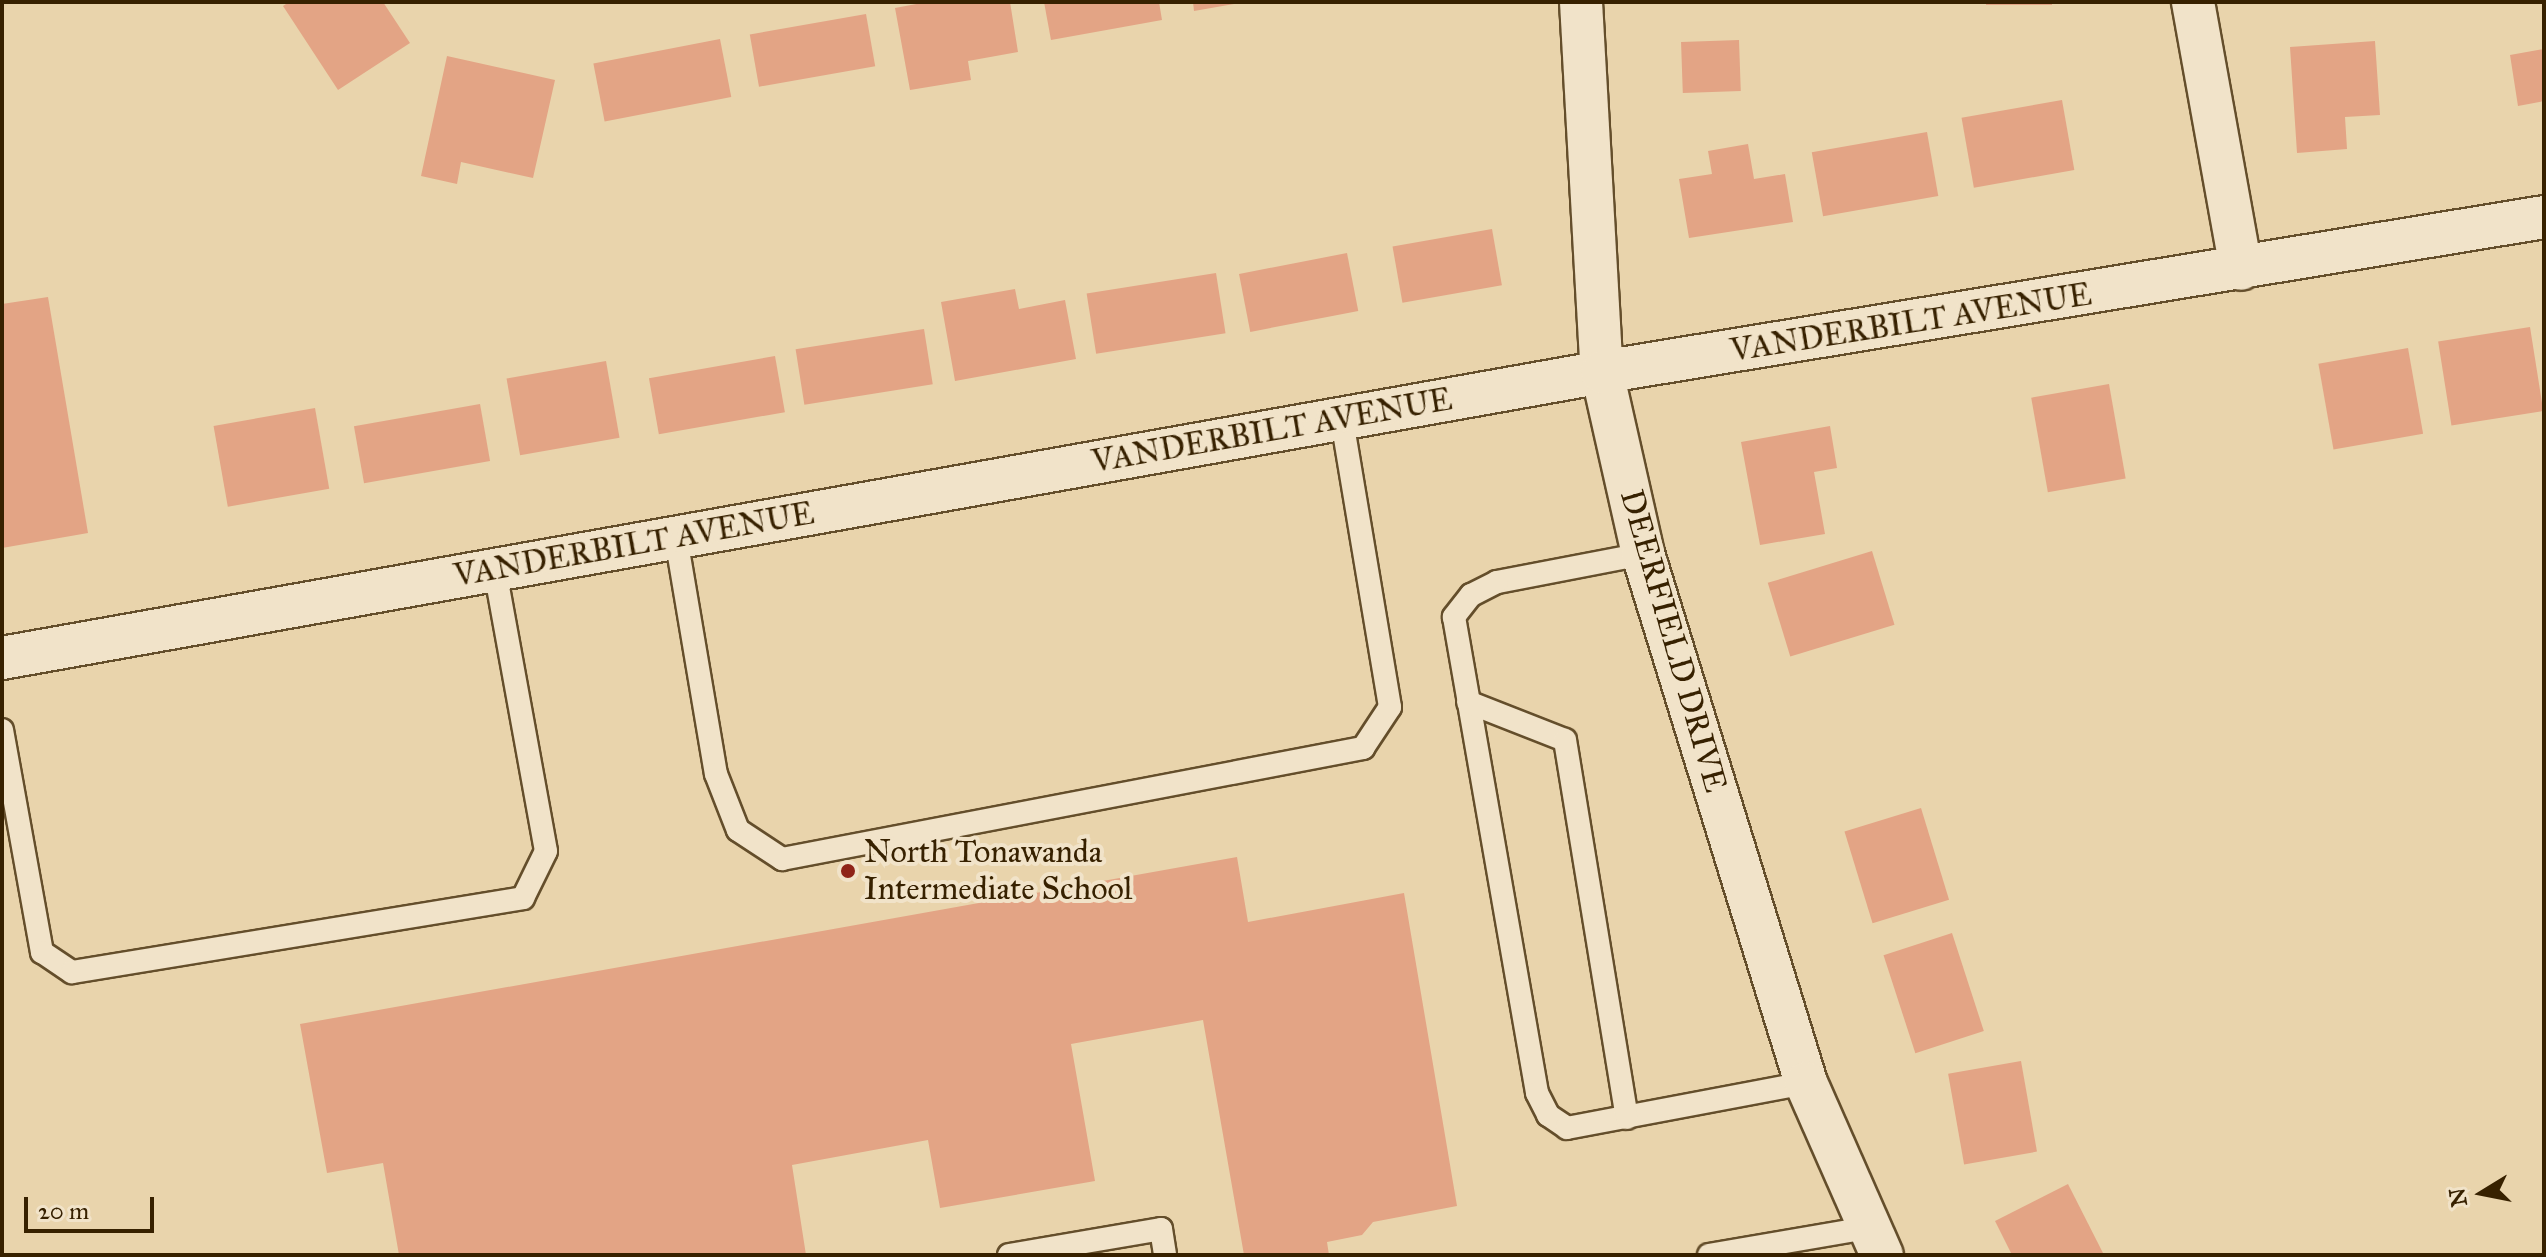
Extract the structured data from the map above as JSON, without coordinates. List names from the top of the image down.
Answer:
{
  "streets": {
    "street": ["VANDERBILT AVENUE", "DEERFIELD DRIVE"]
  },
  "crossings": [
    ["VANDERBILT AVENUE", "DEERFIELD DRIVE"]
  ],
  "places": ["North Tonawanda Intermediate School"],
  "scale_bar": "20 m",
  "north": "left"
}
